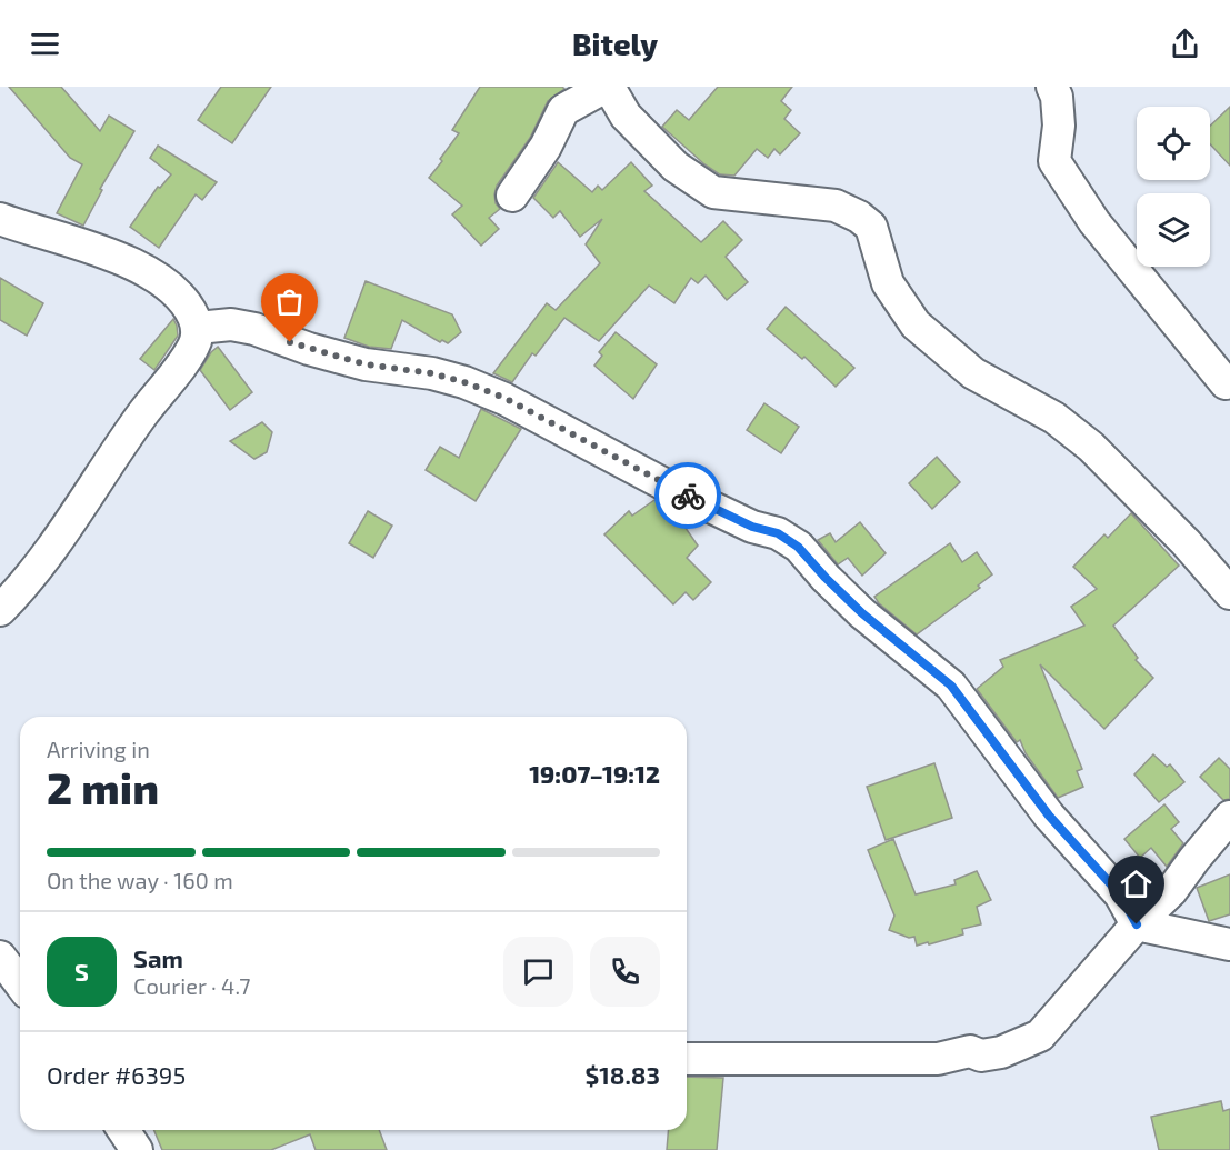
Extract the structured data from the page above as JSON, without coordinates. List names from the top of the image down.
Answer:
{
  "page": {
    "header": "Bitely",
    "heading": ["2 min", "Arriving in", "19:07–19:12"],
    "panel": [
      "Sam",
      "Courier · 4.7",
      "Order #6395",
      "$18.83"
    ],
    "bar": "On the way · 160 m",
    "round": "S"
  }
}
